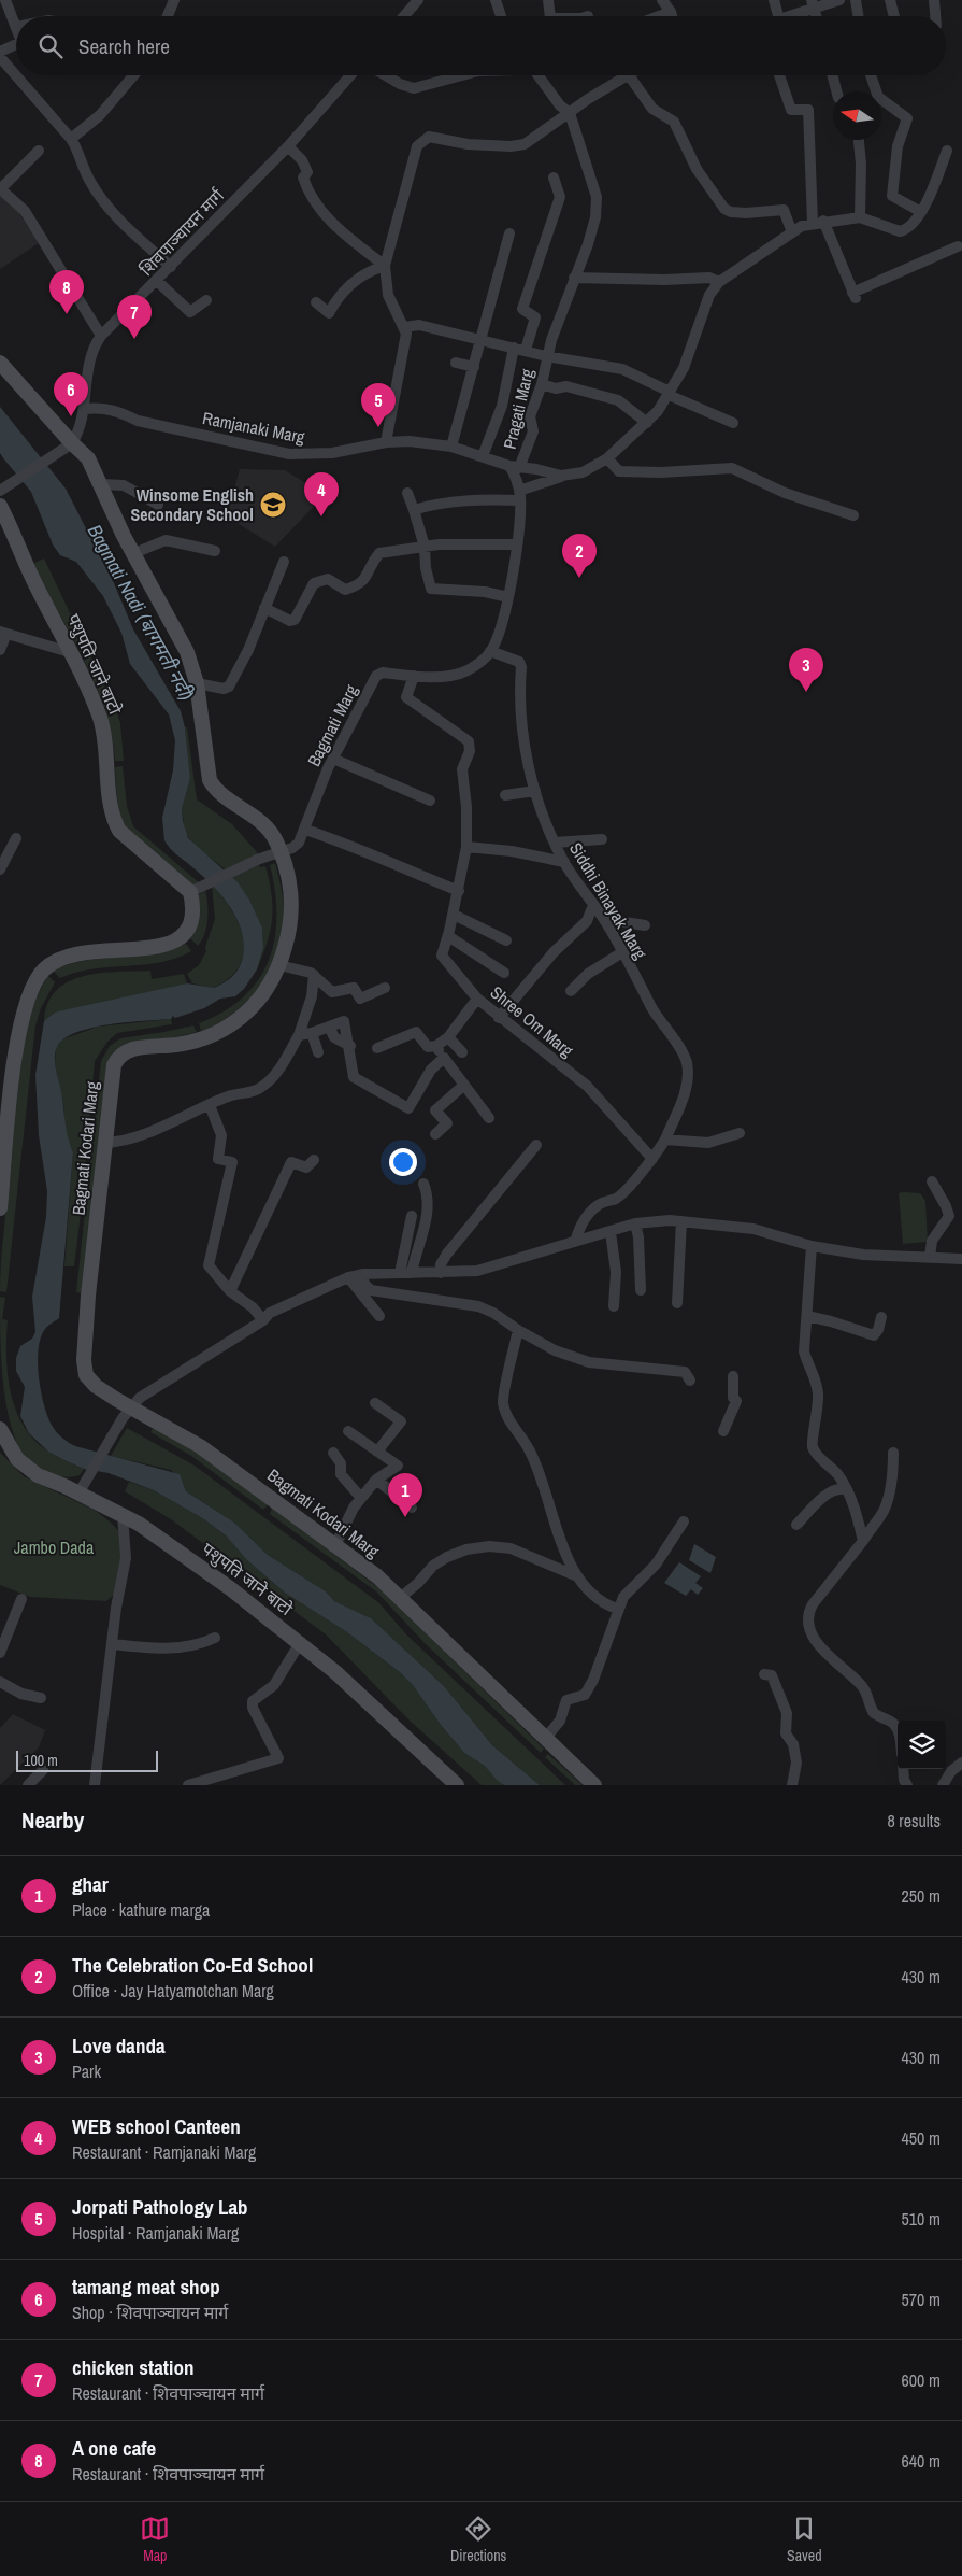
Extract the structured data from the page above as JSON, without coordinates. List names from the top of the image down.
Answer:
{
  "streets": {
    "main road": ["पशुपति जाने बाटो", "Bagmati Kodari Marg"],
    "street": [
      "शिवपाञ्चायन मार्ग",
      "Pragati Marg",
      "Ramjanaki Marg",
      "Bagmati Marg",
      "Siddhi Binayak Marg",
      "Shree Om Marg"
    ]
  },
  "crossings": [
    ["शिवपाञ्चायन मार्ग", "Ramjanaki Marg"],
    ["शिवपाञ्चायन मार्ग", "Bagmati Kodari Marg"],
    ["Pragati Marg", "Ramjanaki Marg"],
    ["पशुपति जाने बाटो", "Bagmati Marg"],
    ["Bagmati Marg", "Siddhi Binayak Marg"],
    ["Bagmati Marg", "Shree Om Marg"],
    ["Bagmati Marg", "Bagmati Kodari Marg"],
    ["Siddhi Binayak Marg", "Shree Om Marg"]
  ],
  "water": ["Bagmati Nadi (बागमती नदी)"],
  "parks": ["Jambo Dada"],
  "places": {
    "school or university": ["Winsome English Secondary School"]
  },
  "scale_bar": "100 m",
  "north": "left",
  "page": {
    "search": "Search here",
    "pins": [
      "8",
      "7",
      "6",
      "5",
      "4",
      "2",
      "3",
      "1"
    ],
    "scale": "100 m",
    "heading": ["Nearby", "8 results"],
    "list": [
      {
        "mark": "1",
        "name": "ghar",
        "note": "Place · kathure marga",
        "value": "250 m"
      },
      {
        "mark": "2",
        "name": "The Celebration Co-Ed School",
        "note": "Office · Jay Hatyamotchan Marg",
        "value": "430 m"
      },
      {
        "mark": "3",
        "name": "Love danda",
        "note": "Park",
        "value": "430 m"
      },
      {
        "mark": "4",
        "name": "WEB school Canteen",
        "note": "Restaurant · Ramjanaki Marg",
        "value": "450 m"
      },
      {
        "mark": "5",
        "name": "Jorpati Pathology Lab",
        "note": "Hospital · Ramjanaki Marg",
        "value": "510 m"
      },
      {
        "mark": "6",
        "name": "tamang meat shop",
        "note": "Shop · शिवपाञ्चायन मार्ग",
        "value": "570 m"
      },
      {
        "mark": "7",
        "name": "chicken station",
        "note": "Restaurant · शिवपाञ्चायन मार्ग",
        "value": "600 m"
      },
      {
        "mark": "8",
        "name": "A one cafe",
        "note": "Restaurant · शिवपाञ्चायन मार्ग",
        "value": "640 m"
      }
    ],
    "nav": ["Map", "Directions", "Saved"]
  }
}
